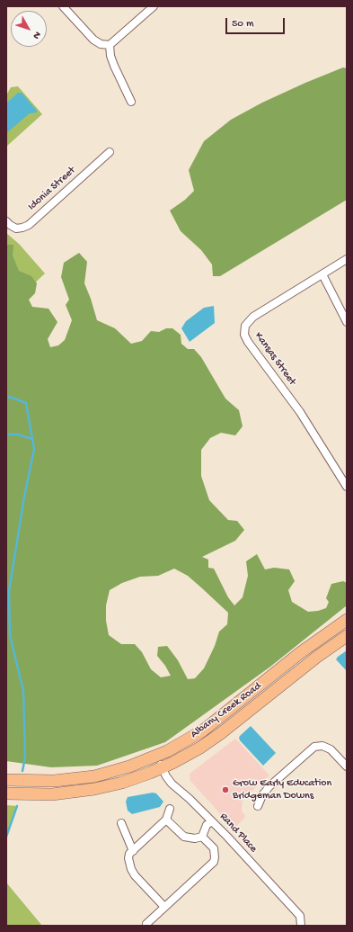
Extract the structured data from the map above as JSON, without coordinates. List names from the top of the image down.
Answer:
{
  "streets": {
    "main road": ["Albany Creek Road"],
    "street": ["Idonia Street", "Kansas Street", "Rand Place"]
  },
  "crossings": [
    ["Albany Creek Road", "Rand Place"]
  ],
  "places": ["Grow Early Education Bridgeman Downs"],
  "scale_bar": "50 m",
  "north": "bottom right"
}
